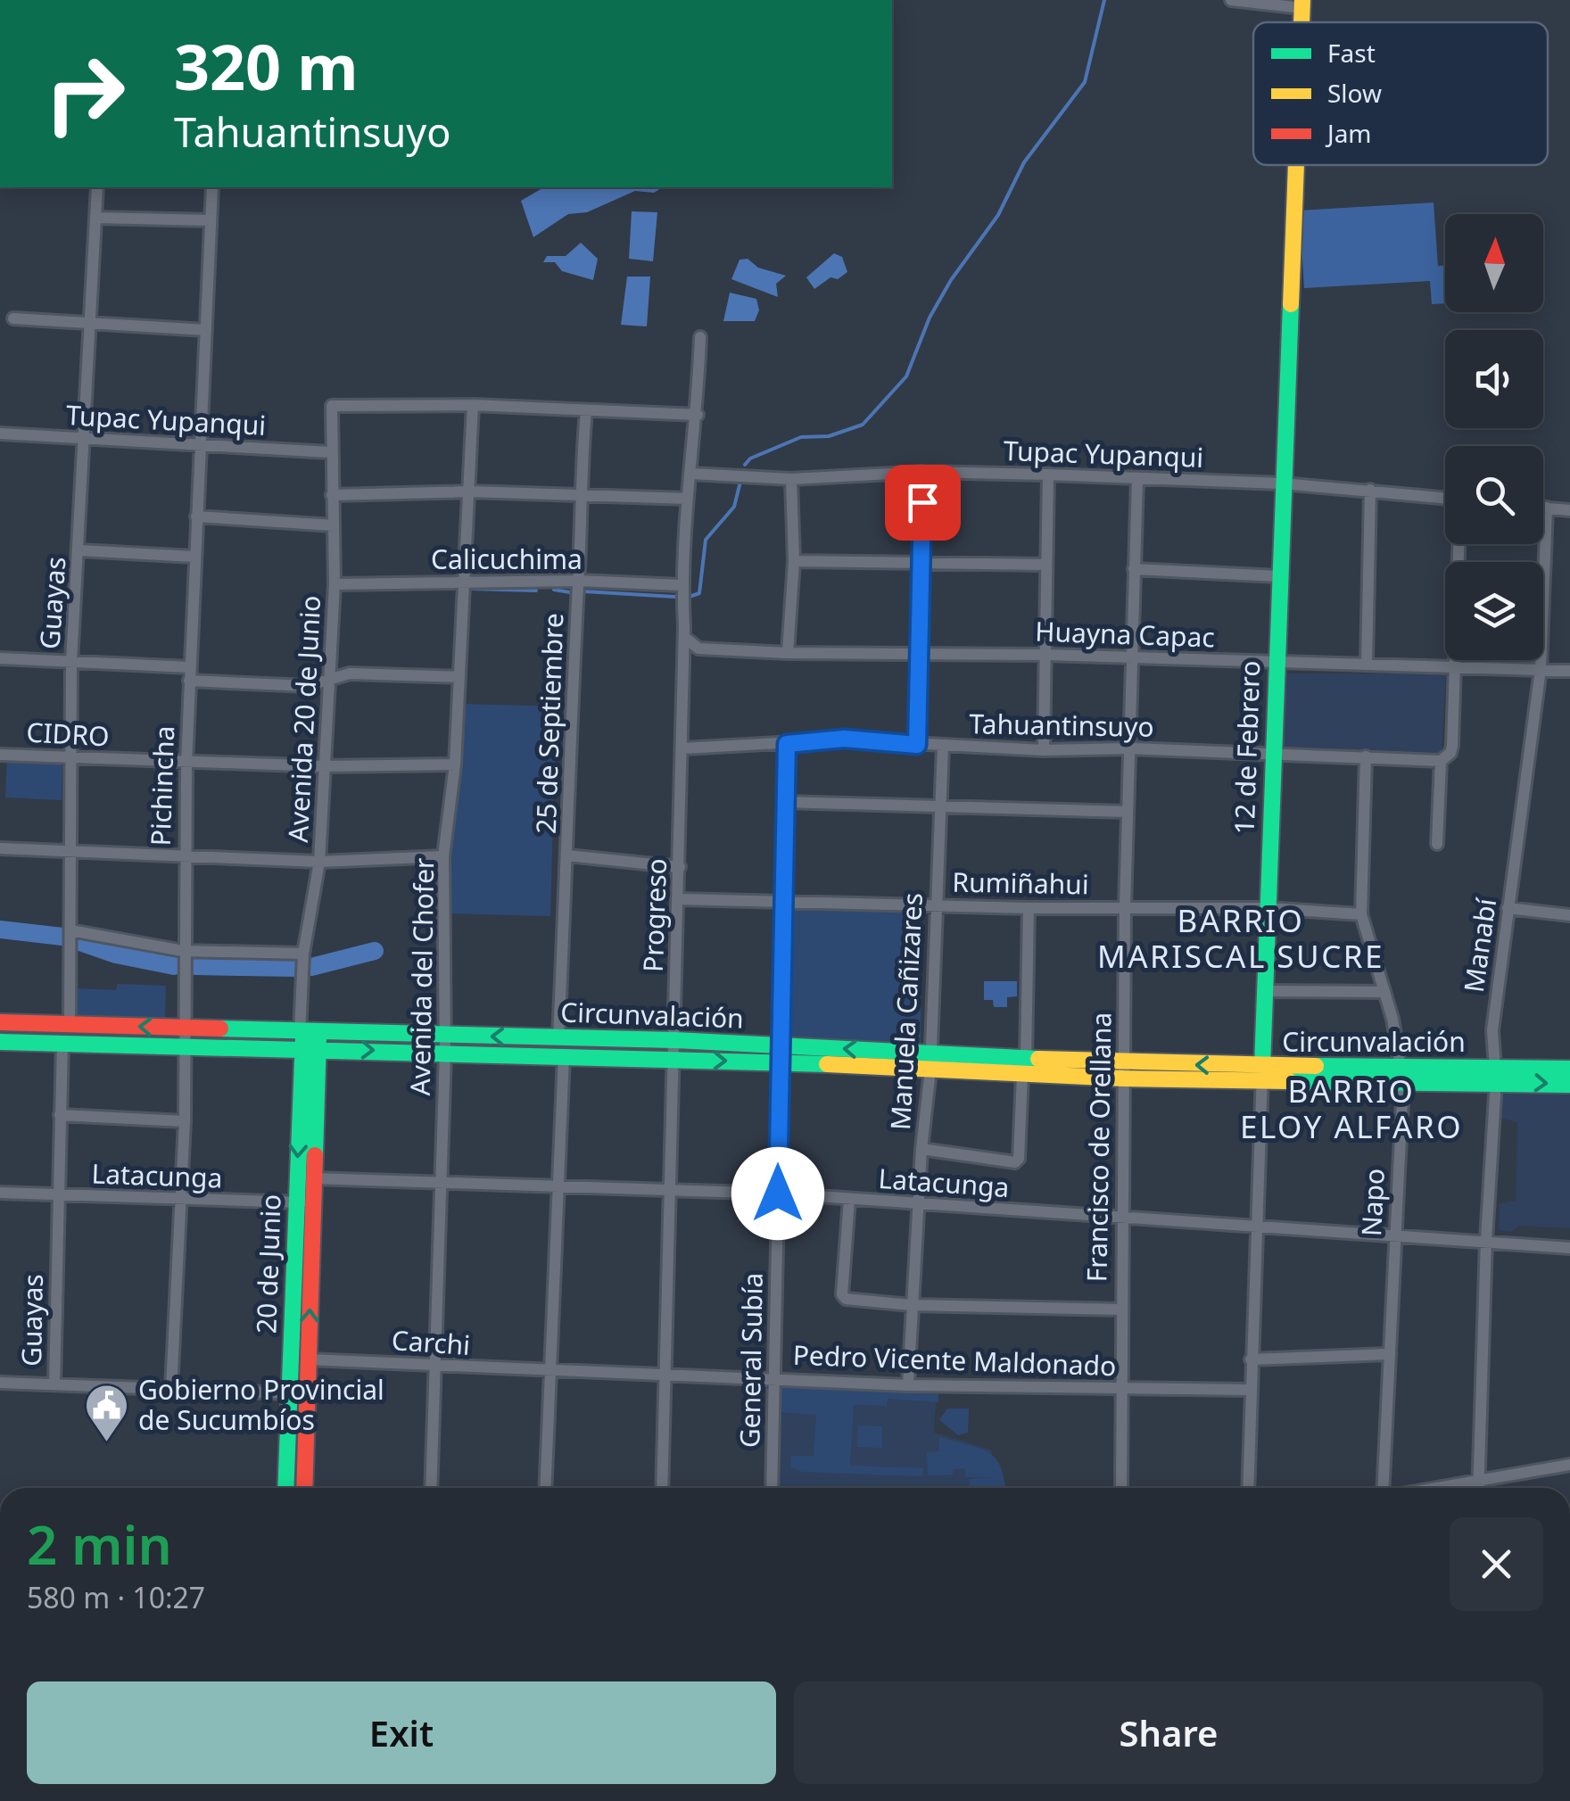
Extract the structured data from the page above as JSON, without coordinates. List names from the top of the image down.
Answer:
{
  "streets": {
    "main road": ["12 de Febrero", "Circunvalación", "20 de Junio"],
    "street": [
      "Tupac Yupanqui",
      "Calicuchima",
      "Guayas",
      "Huayna Capac",
      "Avenida 20 de Junio",
      "25 de Septiembre",
      "Tahuantinsuyo",
      "CIDRO",
      "Pichincha",
      "Rumiñahui",
      "Progreso",
      "Manabí",
      "Avenida del Chofer",
      "Manuela Cañizares",
      "Francisco de Orellana",
      "Latacunga",
      "Napo",
      "Carchi",
      "General Subía",
      "Pedro Vicente Maldonado"
    ]
  },
  "crossings": [
    ["Tupac Yupanqui", "Guayas"],
    ["Tupac Yupanqui", "Avenida 20 de Junio"],
    ["Tupac Yupanqui", "12 de Febrero"],
    ["Tupac Yupanqui", "Pichincha"],
    ["Tupac Yupanqui", "Progreso"],
    ["Tupac Yupanqui", "Francisco de Orellana"],
    ["Calicuchima", "Avenida 20 de Junio"],
    ["Calicuchima", "25 de Septiembre"],
    ["Calicuchima", "Progreso"],
    ["Calicuchima", "Avenida del Chofer"],
    ["Guayas", "CIDRO"],
    ["Guayas", "Circunvalación"],
    ["Guayas", "Latacunga"],
    ["Huayna Capac", "12 de Febrero"],
    ["Huayna Capac", "Manabí"],
    ["Huayna Capac", "Francisco de Orellana"],
    ["Avenida 20 de Junio", "CIDRO"],
    ["Avenida 20 de Junio", "Avenida del Chofer"],
    ["Avenida 20 de Junio", "Circunvalación"],
    ["Avenida 20 de Junio", "20 de Junio"],
    ["25 de Septiembre", "Circunvalación"],
    ["Tahuantinsuyo", "12 de Febrero"],
    ["Tahuantinsuyo", "Progreso"],
    ["Tahuantinsuyo", "Manuela Cañizares"],
    ["Tahuantinsuyo", "Francisco de Orellana"],
    ["Tahuantinsuyo", "Napo"],
    ["Tahuantinsuyo", "General Subía"],
    ["CIDRO", "Pichincha"],
    ["CIDRO", "Avenida del Chofer"],
    ["12 de Febrero", "Rumiñahui"],
    ["12 de Febrero", "Circunvalación"],
    ["12 de Febrero", "Latacunga"],
    ["12 de Febrero", "Pedro Vicente Maldonado"],
    ["Pichincha", "Circunvalación"],
    ["Pichincha", "Latacunga"],
    ["Rumiñahui", "Progreso"],
    ["Rumiñahui", "Manuela Cañizares"],
    ["Rumiñahui", "Francisco de Orellana"],
    ["Rumiñahui", "Napo"],
    ["Rumiñahui", "General Subía"],
    ["Progreso", "Circunvalación"],
    ["Progreso", "Latacunga"],
    ["Progreso", "Pedro Vicente Maldonado"],
    ["Manabí", "Circunvalación"],
    ["Manabí", "Latacunga"],
    ["Avenida del Chofer", "Circunvalación"],
    ["Avenida del Chofer", "Latacunga"],
    ["Avenida del Chofer", "Carchi"],
    ["Manuela Cañizares", "Circunvalación"],
    ["Manuela Cañizares", "Latacunga"],
    ["Manuela Cañizares", "Pedro Vicente Maldonado"],
    ["Circunvalación", "Francisco de Orellana"],
    ["Circunvalación", "Napo"],
    ["Circunvalación", "20 de Junio"],
    ["Circunvalación", "General Subía"],
    ["Francisco de Orellana", "Latacunga"],
    ["Francisco de Orellana", "Pedro Vicente Maldonado"],
    ["Latacunga", "Napo"],
    ["Latacunga", "20 de Junio"],
    ["Latacunga", "General Subía"],
    ["20 de Junio", "Carchi"],
    ["Carchi", "Pedro Vicente Maldonado"],
    ["General Subía", "Pedro Vicente Maldonado"]
  ],
  "districts": ["BARRIO MARISCAL SUCRE", "BARRIO ELOY ALFARO"],
  "places": {
    "public building": ["Gobierno Provincial de Sucumbíos"]
  },
  "legend": ["Fast", "Slow", "Jam"],
  "north": "top",
  "page": {
    "turn": ["320 m", "Tahuantinsuyo"],
    "heading": ["2 min", "580 m · 10:27"],
    "buttons": ["Exit", "Share"]
  }
}
